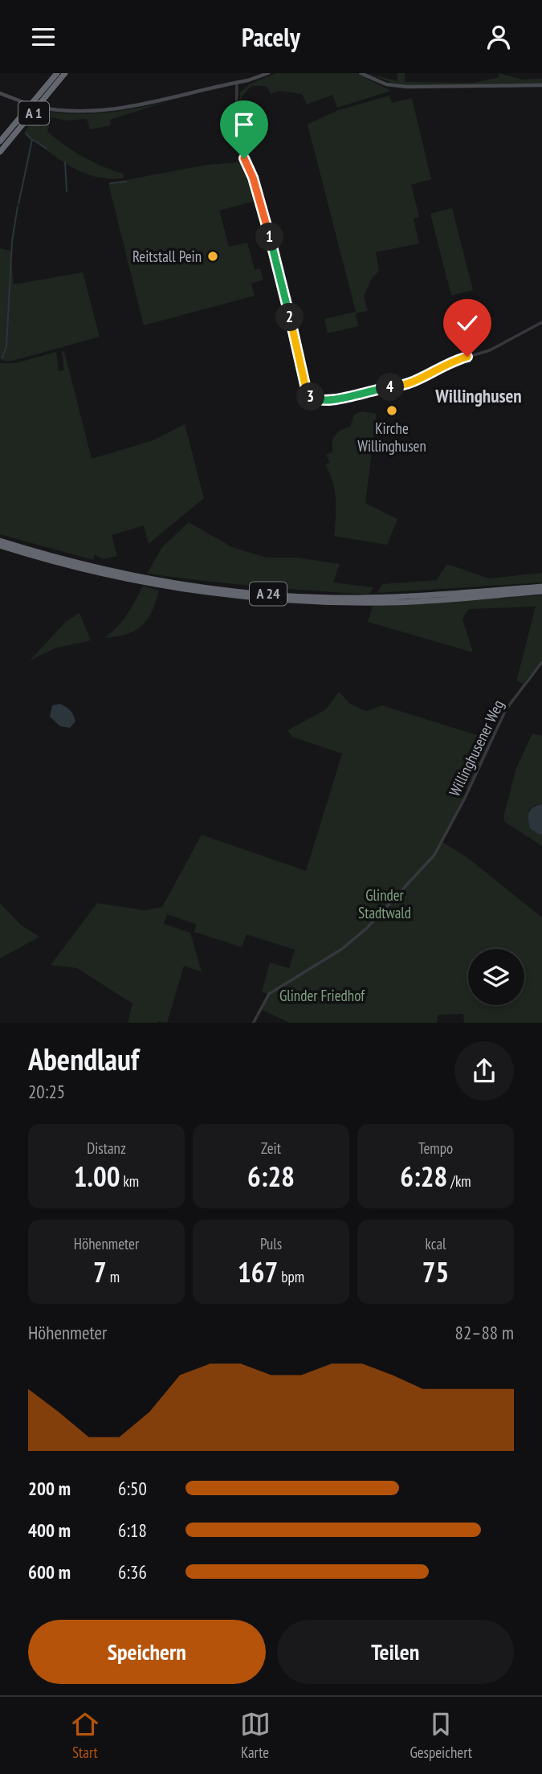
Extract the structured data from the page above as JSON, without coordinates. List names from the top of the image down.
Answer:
{
  "streets": {
    "highway": ["A 1", "A 24"],
    "street": ["Willinghusener Weg"]
  },
  "districts": ["Willinghusen"],
  "parks": ["Glinder Stadtwald", "Glinder Friedhof"],
  "places": ["Reitstall Pein", "Kirche Willinghusen"],
  "page": {
    "header": "Pacely",
    "pins": [
      "1",
      "2",
      "4",
      "3"
    ],
    "heading": ["Abendlauf", "20:25"],
    "stats": [
      ["Distanz", "1.00 km"],
      ["Zeit", "6:28"],
      ["Tempo", "6:28 /km"],
      ["Höhenmeter", "7 m"],
      ["Puls", "167 bpm"],
      ["kcal", "75"]
    ],
    "chart": ["Höhenmeter", "82–88 m"],
    "list": [
      {
        "name": "200 m",
        "note": "6:50"
      },
      {
        "name": "400 m",
        "note": "6:18"
      },
      {
        "name": "600 m",
        "note": "6:36"
      }
    ],
    "buttons": ["Speichern", "Teilen"],
    "tabs": ["Start", "Karte", "Gespeichert"]
  }
}
